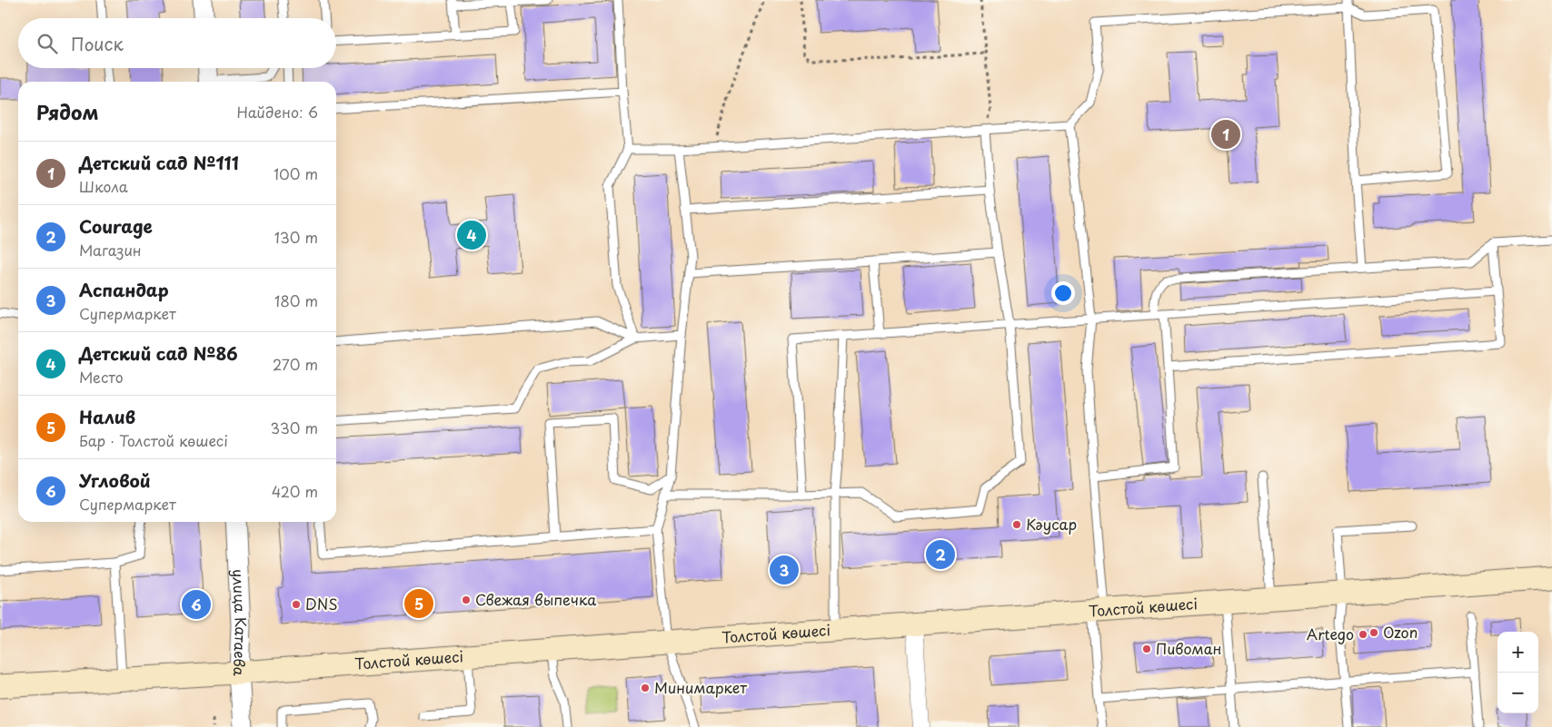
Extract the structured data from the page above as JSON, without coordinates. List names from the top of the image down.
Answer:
{
  "streets": {
    "main road": ["Толстой көшесі"],
    "street": ["улица Катаева"]
  },
  "crossings": [
    ["Толстой көшесі", "улица Катаева"]
  ],
  "places": [
    "Кәусар",
    "Свежая выпечка",
    "DNS",
    "Ozon",
    "Artego",
    "Пивоман",
    "Минимаркет"
  ],
  "page": {
    "search": "Поиск",
    "heading": ["Рядом", "Найдено: 6"],
    "pins": [
      "1",
      "4",
      "2",
      "3",
      "5",
      "6"
    ],
    "list": [
      {
        "mark": "1",
        "name": "Детский сад №111",
        "note": "Школа",
        "value": "100 m"
      },
      {
        "mark": "2",
        "name": "Courage",
        "note": "Магазин",
        "value": "130 m"
      },
      {
        "mark": "3",
        "name": "Аспандар",
        "note": "Супермаркет",
        "value": "180 m"
      },
      {
        "mark": "4",
        "name": "Детский сад №86",
        "note": "Место",
        "value": "270 m"
      },
      {
        "mark": "5",
        "name": "Налив",
        "note": "Бар · Толстой көшесі",
        "value": "330 m"
      },
      {
        "mark": "6",
        "name": "Угловой",
        "note": "Супермаркет",
        "value": "420 m"
      }
    ],
    "map_buttons": ["+", "−"]
  }
}
